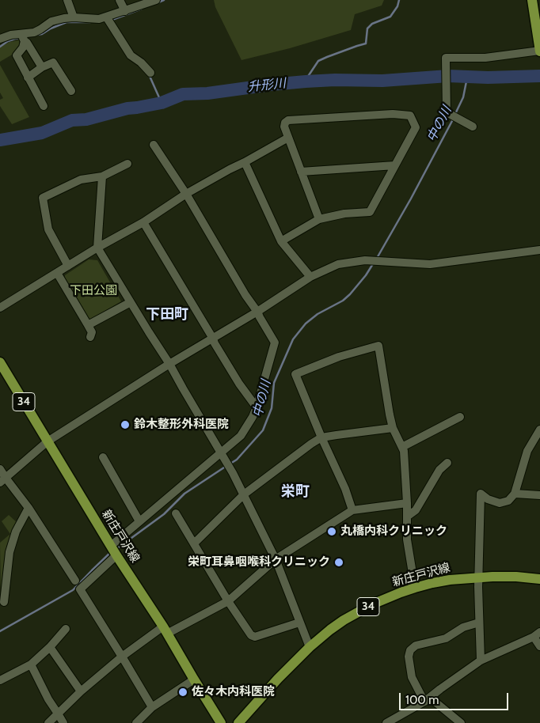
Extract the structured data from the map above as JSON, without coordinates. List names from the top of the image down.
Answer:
{
  "streets": {
    "main road": ["34", "新庄戸沢線"]
  },
  "districts": ["下田町", "栄町"],
  "water": ["升形川", "中の川"],
  "parks": ["下田公園"],
  "places": [
    "鈴木整形外科医院",
    "丸橋内科クリニック",
    "栄町耳鼻咽喉科クリニック",
    "佐々木内科医院"
  ],
  "scale_bar": "100 m"
}
